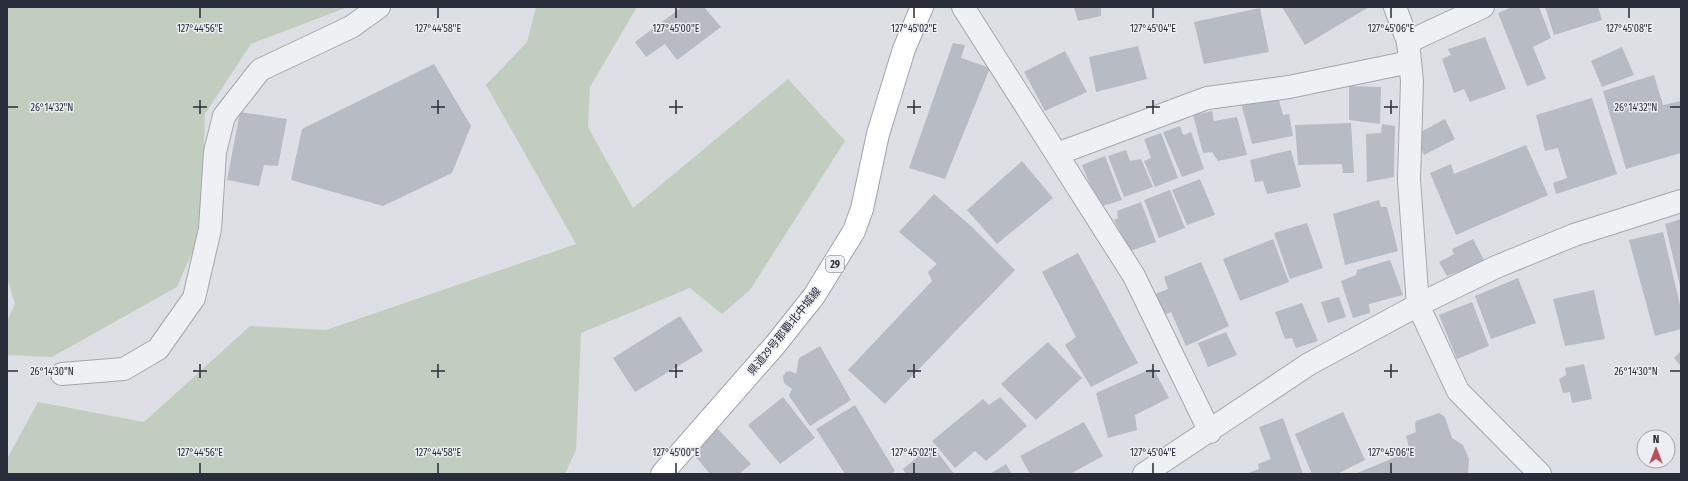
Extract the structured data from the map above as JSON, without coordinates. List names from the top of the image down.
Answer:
{
  "streets": {
    "main road": ["29", "県道29号那覇北中城線"]
  },
  "north": "top",
  "coordinates": [
    "127°44'56\"E",
    "127°44'58\"E",
    "127°45'00\"E",
    "127°45'02\"E",
    "127°45'04\"E",
    "127°45'06\"E",
    "127°45'08\"E",
    "26°14'32\"N",
    "26°14'30\"N"
  ]
}
